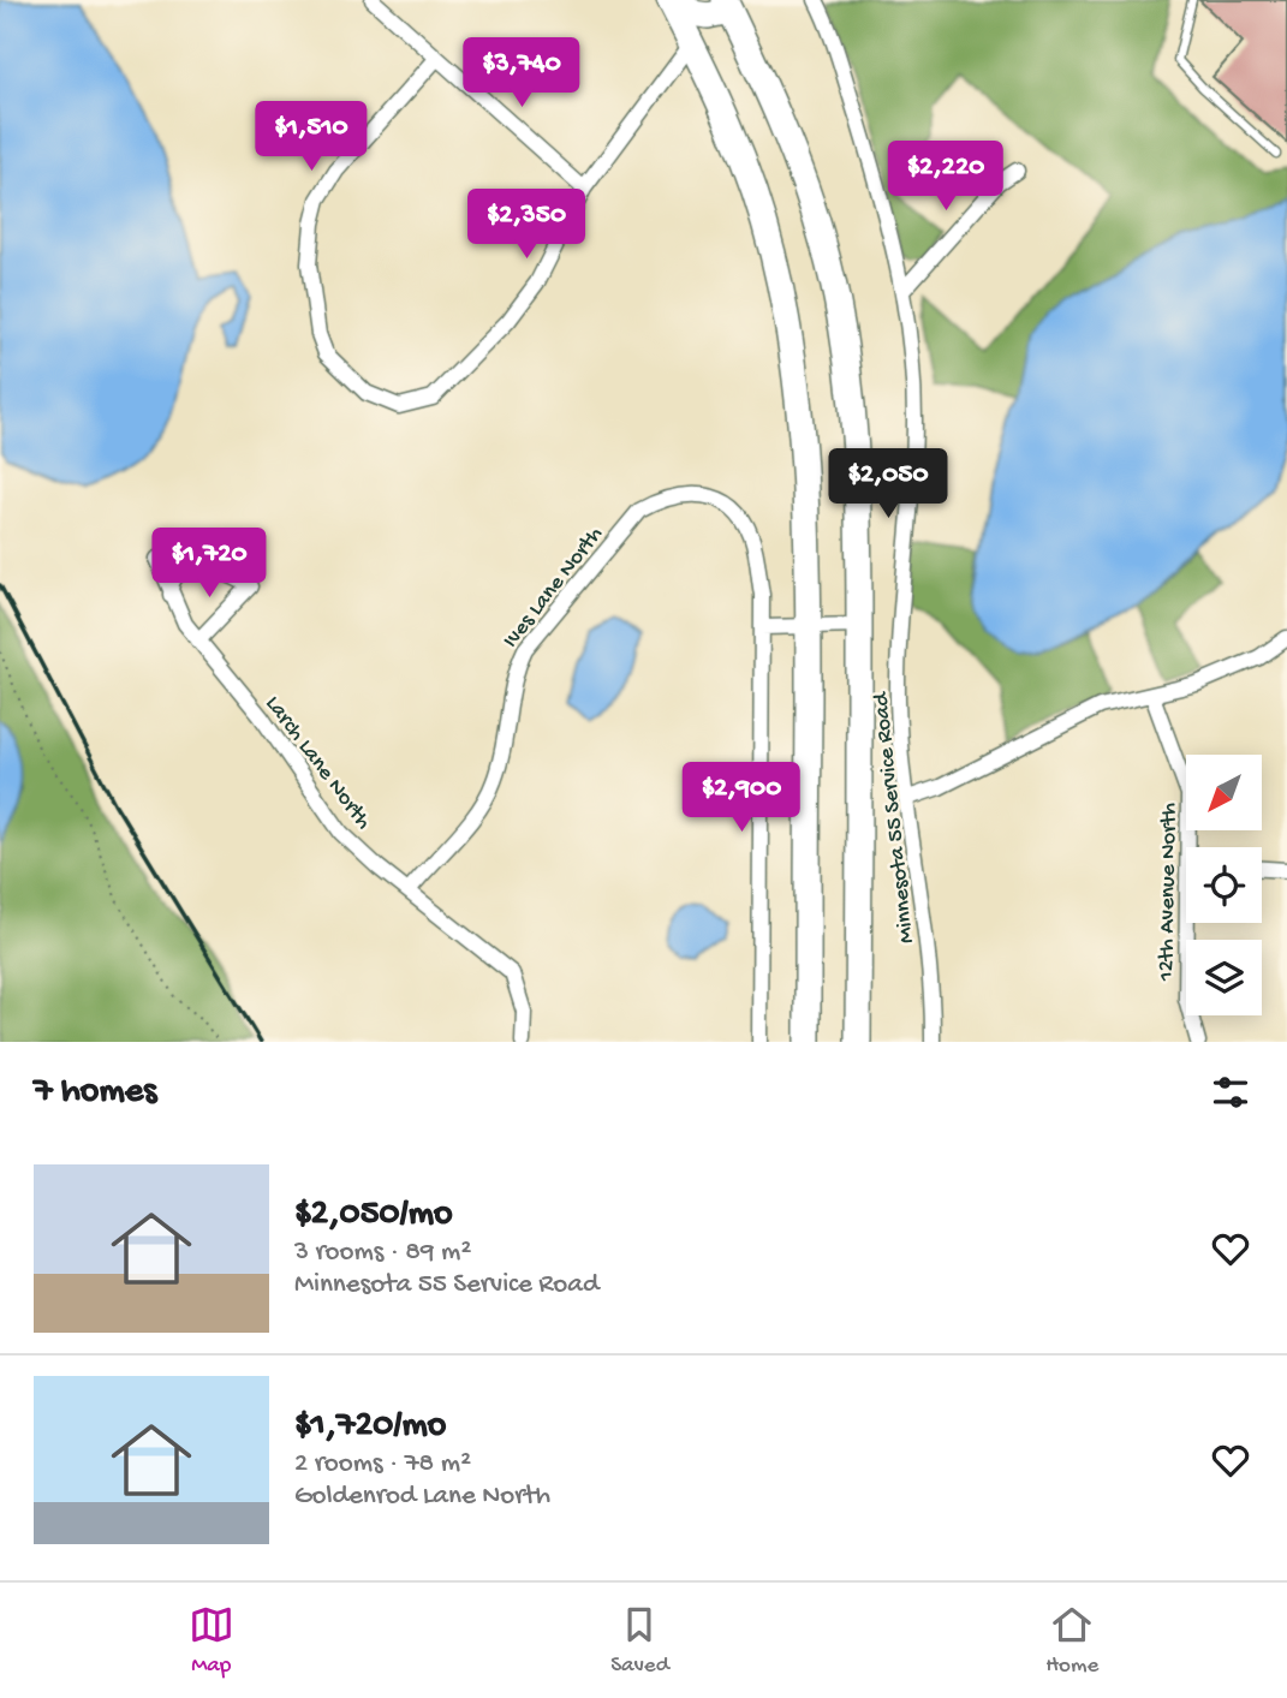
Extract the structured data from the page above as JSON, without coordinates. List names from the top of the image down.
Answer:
{
  "streets": {
    "street": [
      "Ives Lane North",
      "Larch Lane North",
      "Minnesota 55 Service Road",
      "12th Avenue North"
    ]
  },
  "crossings": [
    ["Ives Lane North", "Larch Lane North"]
  ],
  "north": "bottom left",
  "page": {
    "price": [
      "$3,740",
      "$1,510",
      "$2,220",
      "$2,350",
      "$2,050",
      "$1,720",
      "$2,900"
    ],
    "heading": "7 homes",
    "list": [
      {
        "name": "$2,050/mo",
        "note": "3 rooms · 89 m² · Minnesota 55 Service Road"
      },
      {
        "name": "$1,720/mo",
        "note": "2 rooms · 78 m² · Goldenrod Lane North"
      }
    ],
    "tabs": ["Map", "Saved", "Home"]
  }
}
